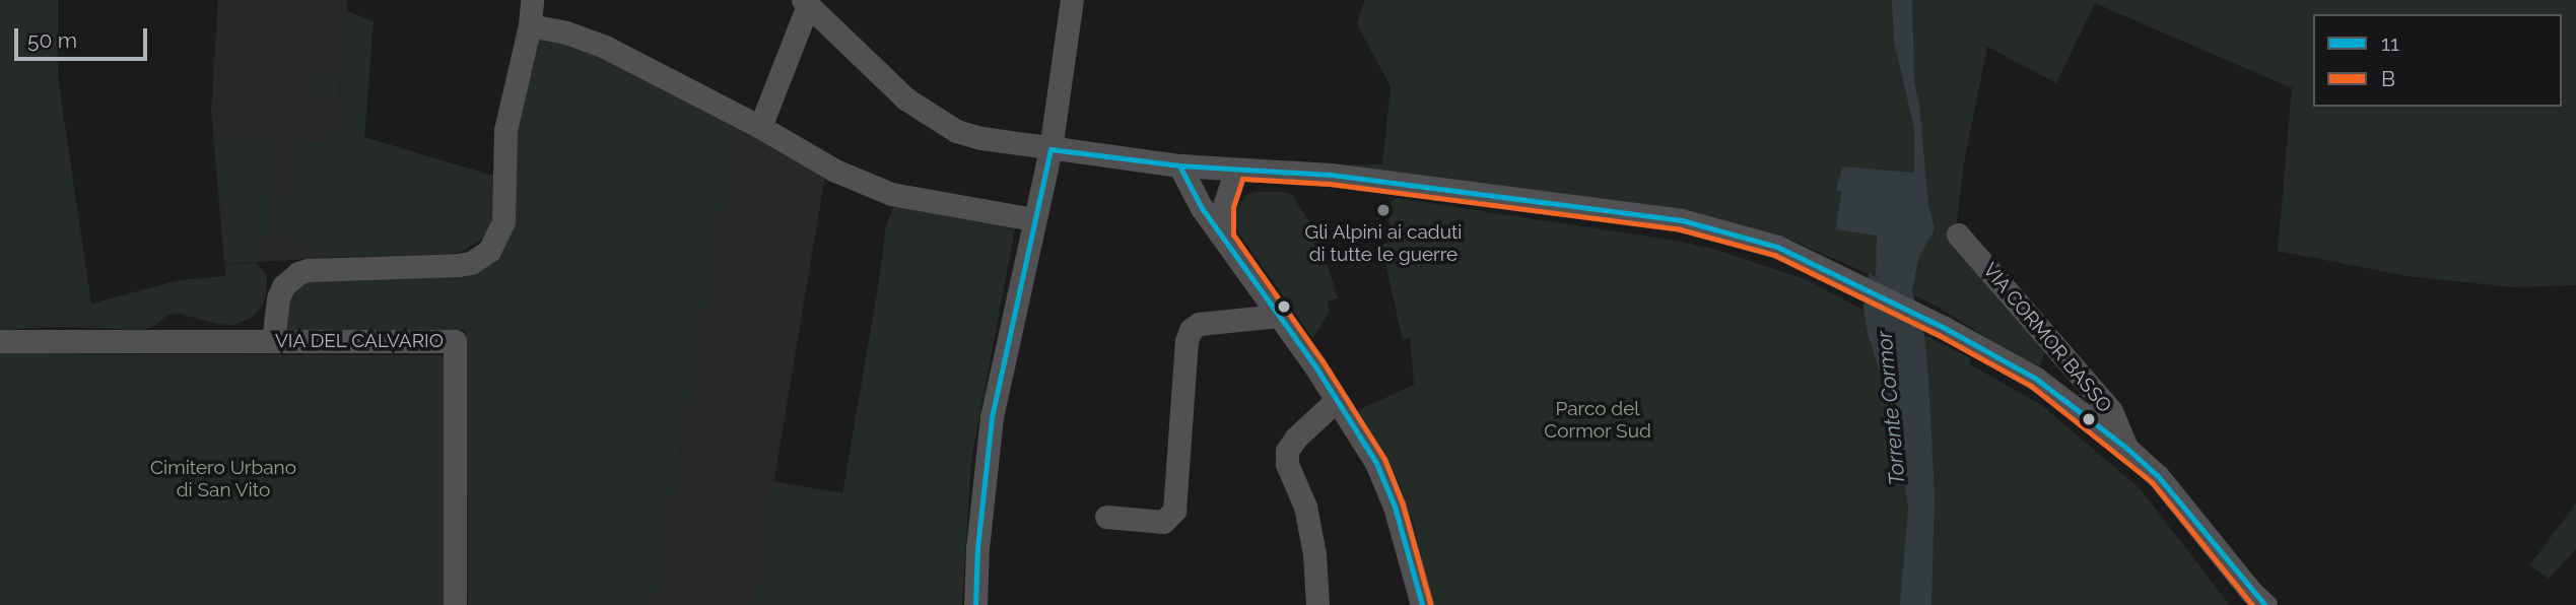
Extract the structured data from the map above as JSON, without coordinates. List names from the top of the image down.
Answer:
{
  "streets": {
    "street": ["VIA CORMOR BASSO", "VIA DEL CALVARIO"]
  },
  "water": ["Torrente Cormor"],
  "parks": ["Parco del Cormor Sud", "Cimitero Urbano di San Vito"],
  "places": ["Gli Alpini ai caduti di tutte le guerre"],
  "lines": ["transit line 11", "transit line B"],
  "legend": ["11", "B"],
  "scale_bar": "50 m"
}
